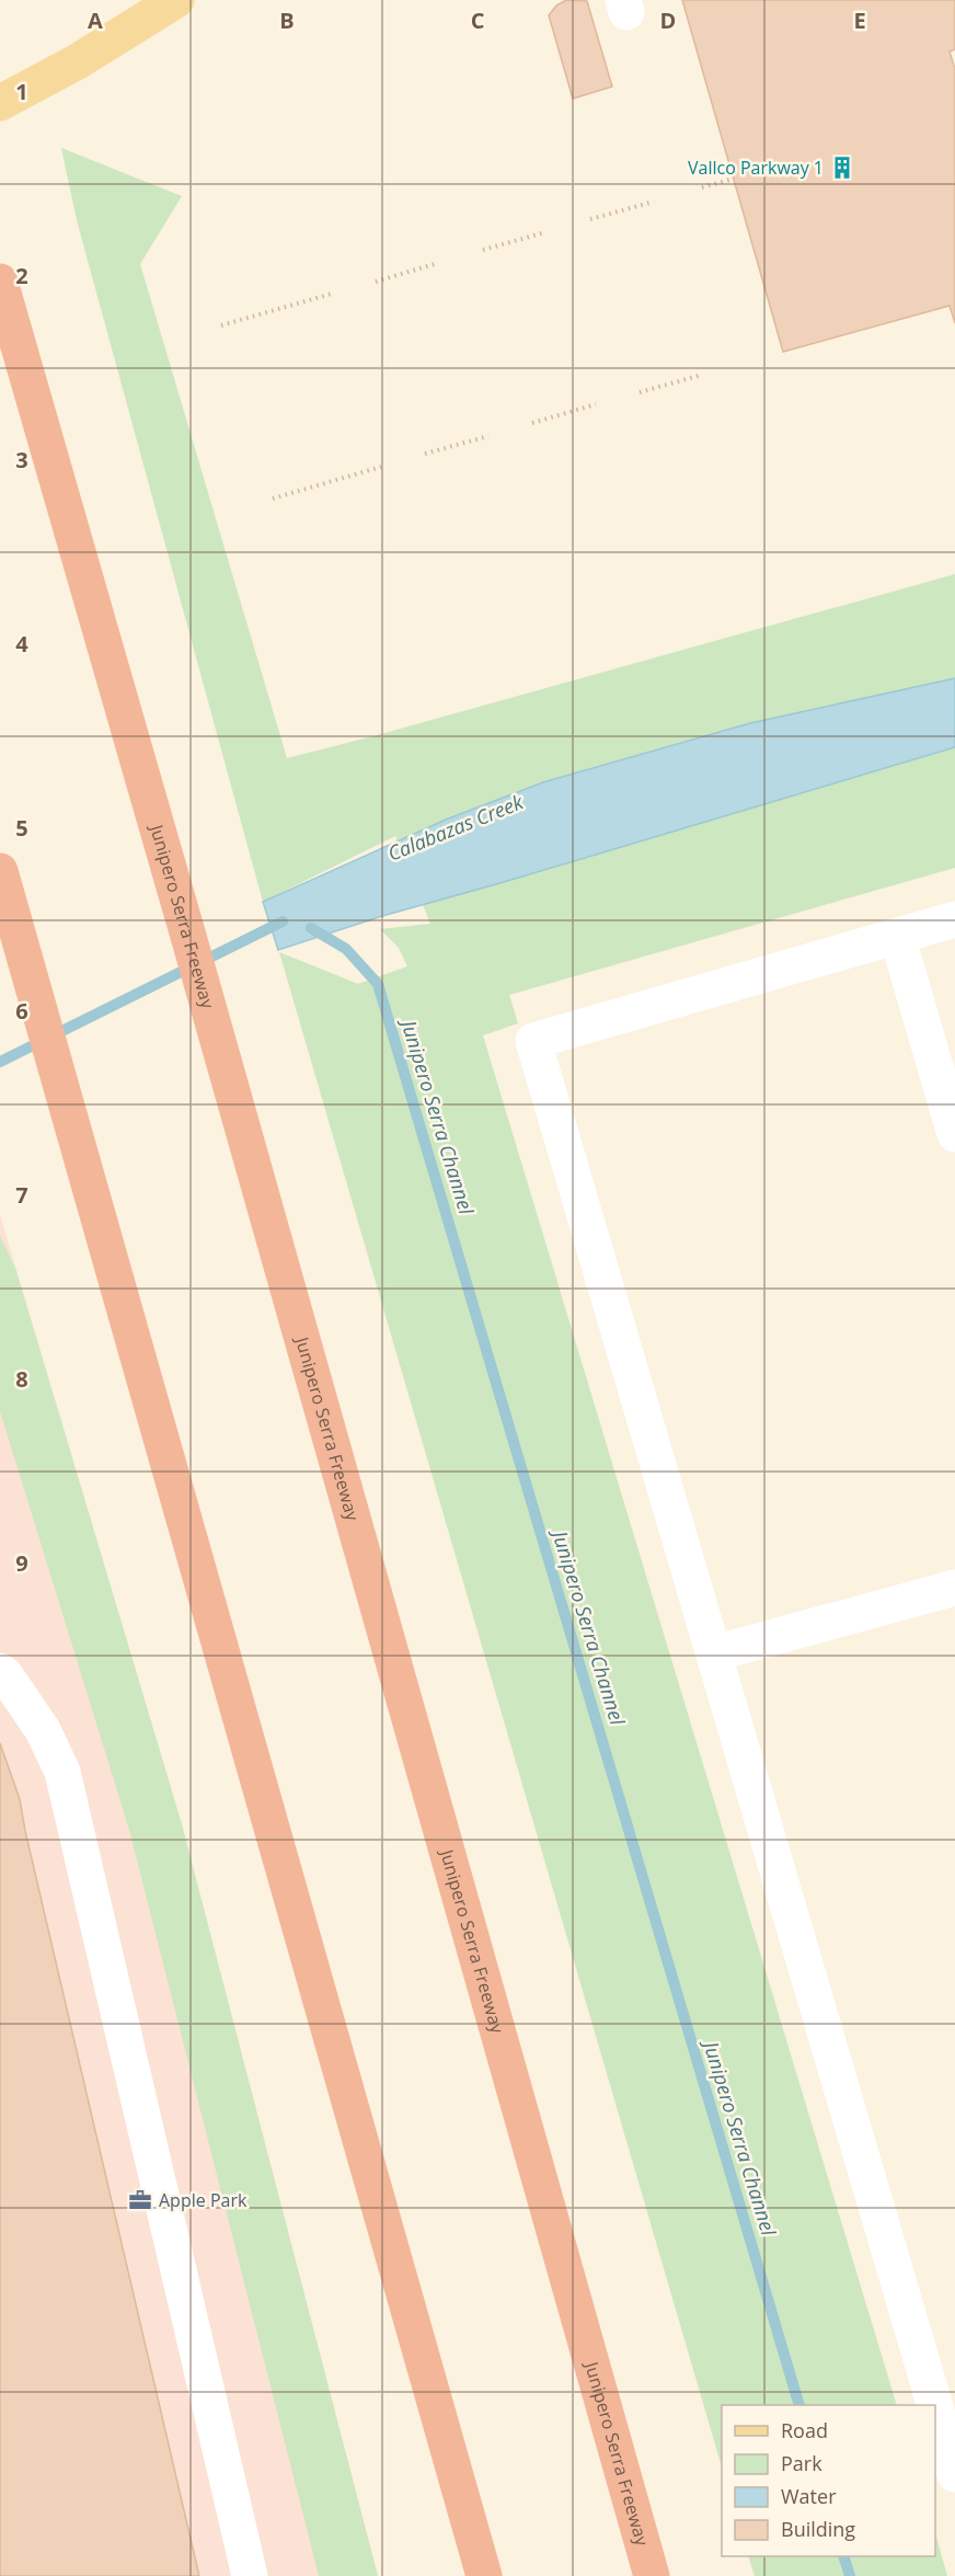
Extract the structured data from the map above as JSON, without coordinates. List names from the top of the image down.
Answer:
{
  "streets": {
    "highway": ["Junipero Serra Freeway"]
  },
  "water": ["Calabazas Creek", "Junipero Serra Channel"],
  "places": {
    "building": ["Vallco Parkway 1"],
    "office": ["Apple Park"]
  },
  "legend": [
    "Road",
    "Park",
    "Water",
    "Building"
  ],
  "grid": {
    "columns": [
      "A",
      "B",
      "C",
      "D",
      "E"
    ],
    "rows": [
      "1",
      "2",
      "3",
      "4",
      "5",
      "6",
      "7",
      "8",
      "9"
    ]
  }
}
